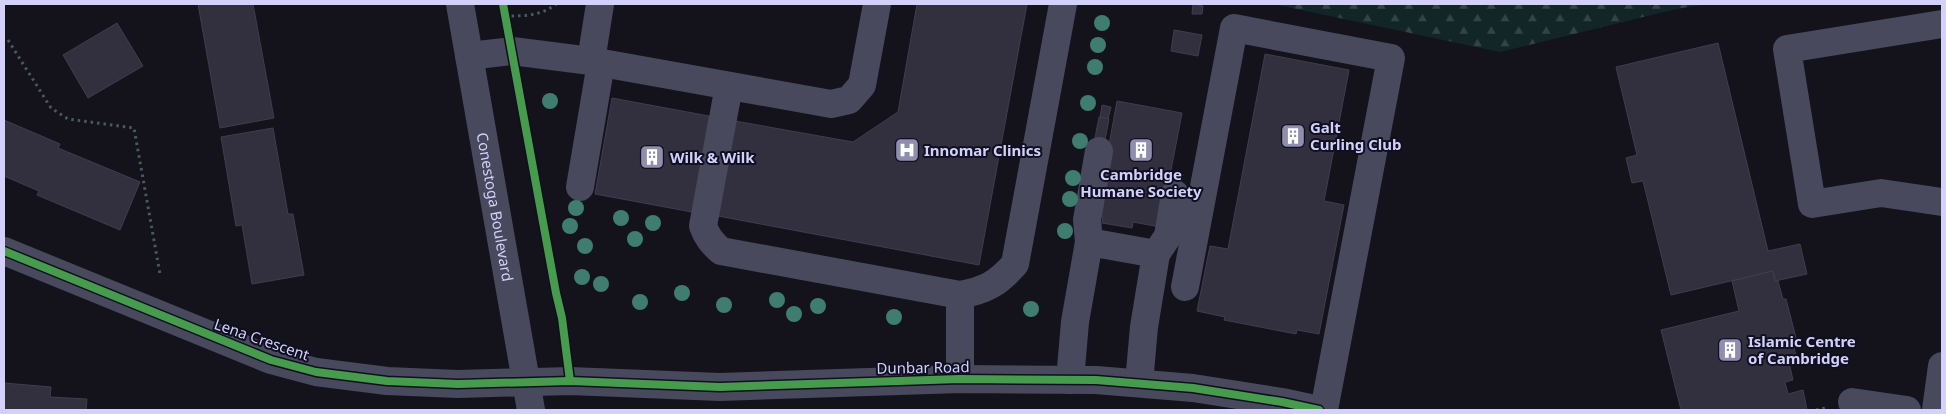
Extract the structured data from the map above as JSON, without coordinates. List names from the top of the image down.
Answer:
{
  "streets": {
    "street": ["Conestoga Boulevard", "Lena Crescent", "Dunbar Road"]
  },
  "crossings": [
    ["Conestoga Boulevard", "Lena Crescent"],
    ["Conestoga Boulevard", "Dunbar Road"],
    ["Lena Crescent", "Dunbar Road"]
  ],
  "places": {
    "building": [
      "Galt Curling Club",
      "Cambridge Humane Society",
      "Wilk & Wilk",
      "Islamic Centre of Cambridge"
    ],
    "hospital": ["Innomar Clinics"]
  }
}
